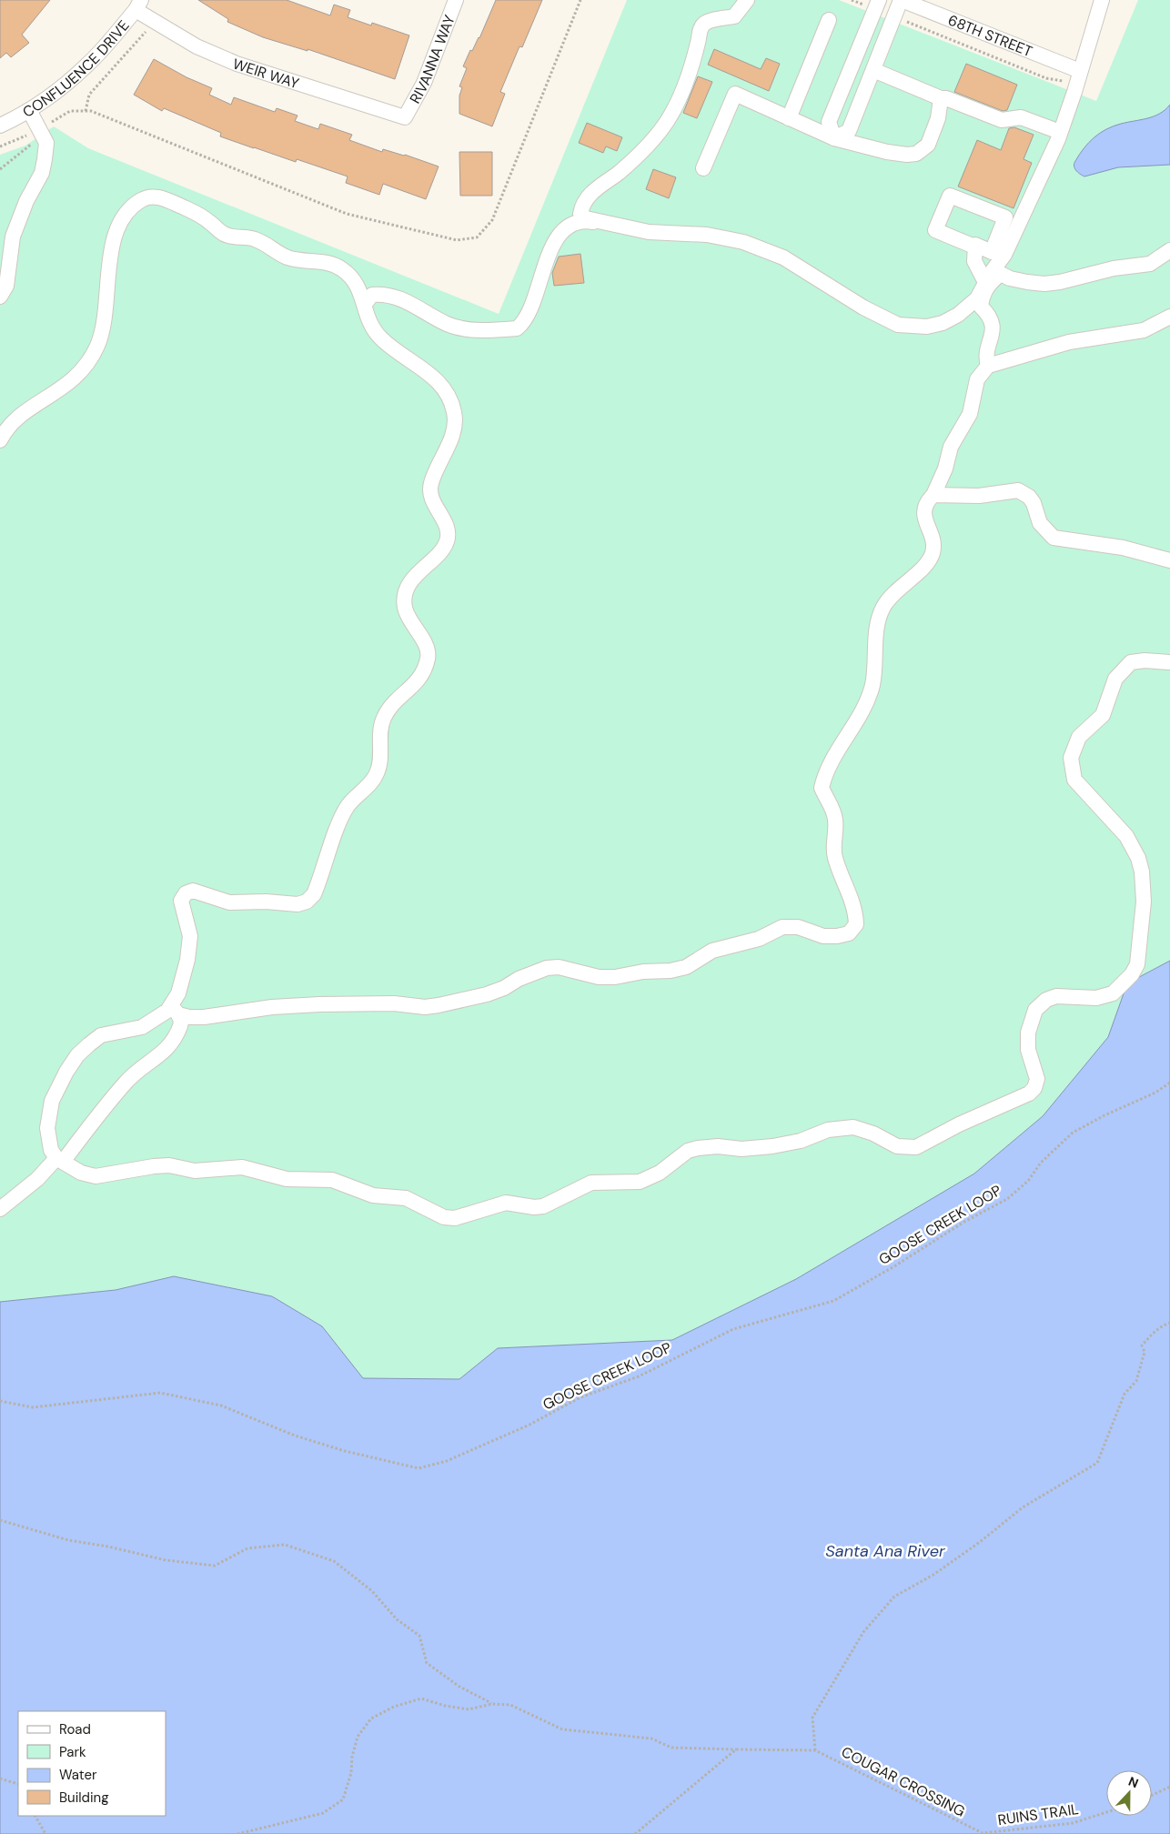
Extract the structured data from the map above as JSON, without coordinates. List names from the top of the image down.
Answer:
{
  "streets": {
    "street": [
      "68TH STREET",
      "RIVANNA WAY",
      "CONFLUENCE DRIVE",
      "WEIR WAY"
    ],
    "path": ["GOOSE CREEK LOOP", "COUGAR CROSSING", "RUINS TRAIL"]
  },
  "crossings": [
    ["RIVANNA WAY", "WEIR WAY"],
    ["CONFLUENCE DRIVE", "WEIR WAY"],
    ["COUGAR CROSSING", "RUINS TRAIL"]
  ],
  "water": ["Santa Ana River"],
  "legend": [
    "Road",
    "Park",
    "Water",
    "Building"
  ],
  "north": "top"
}
